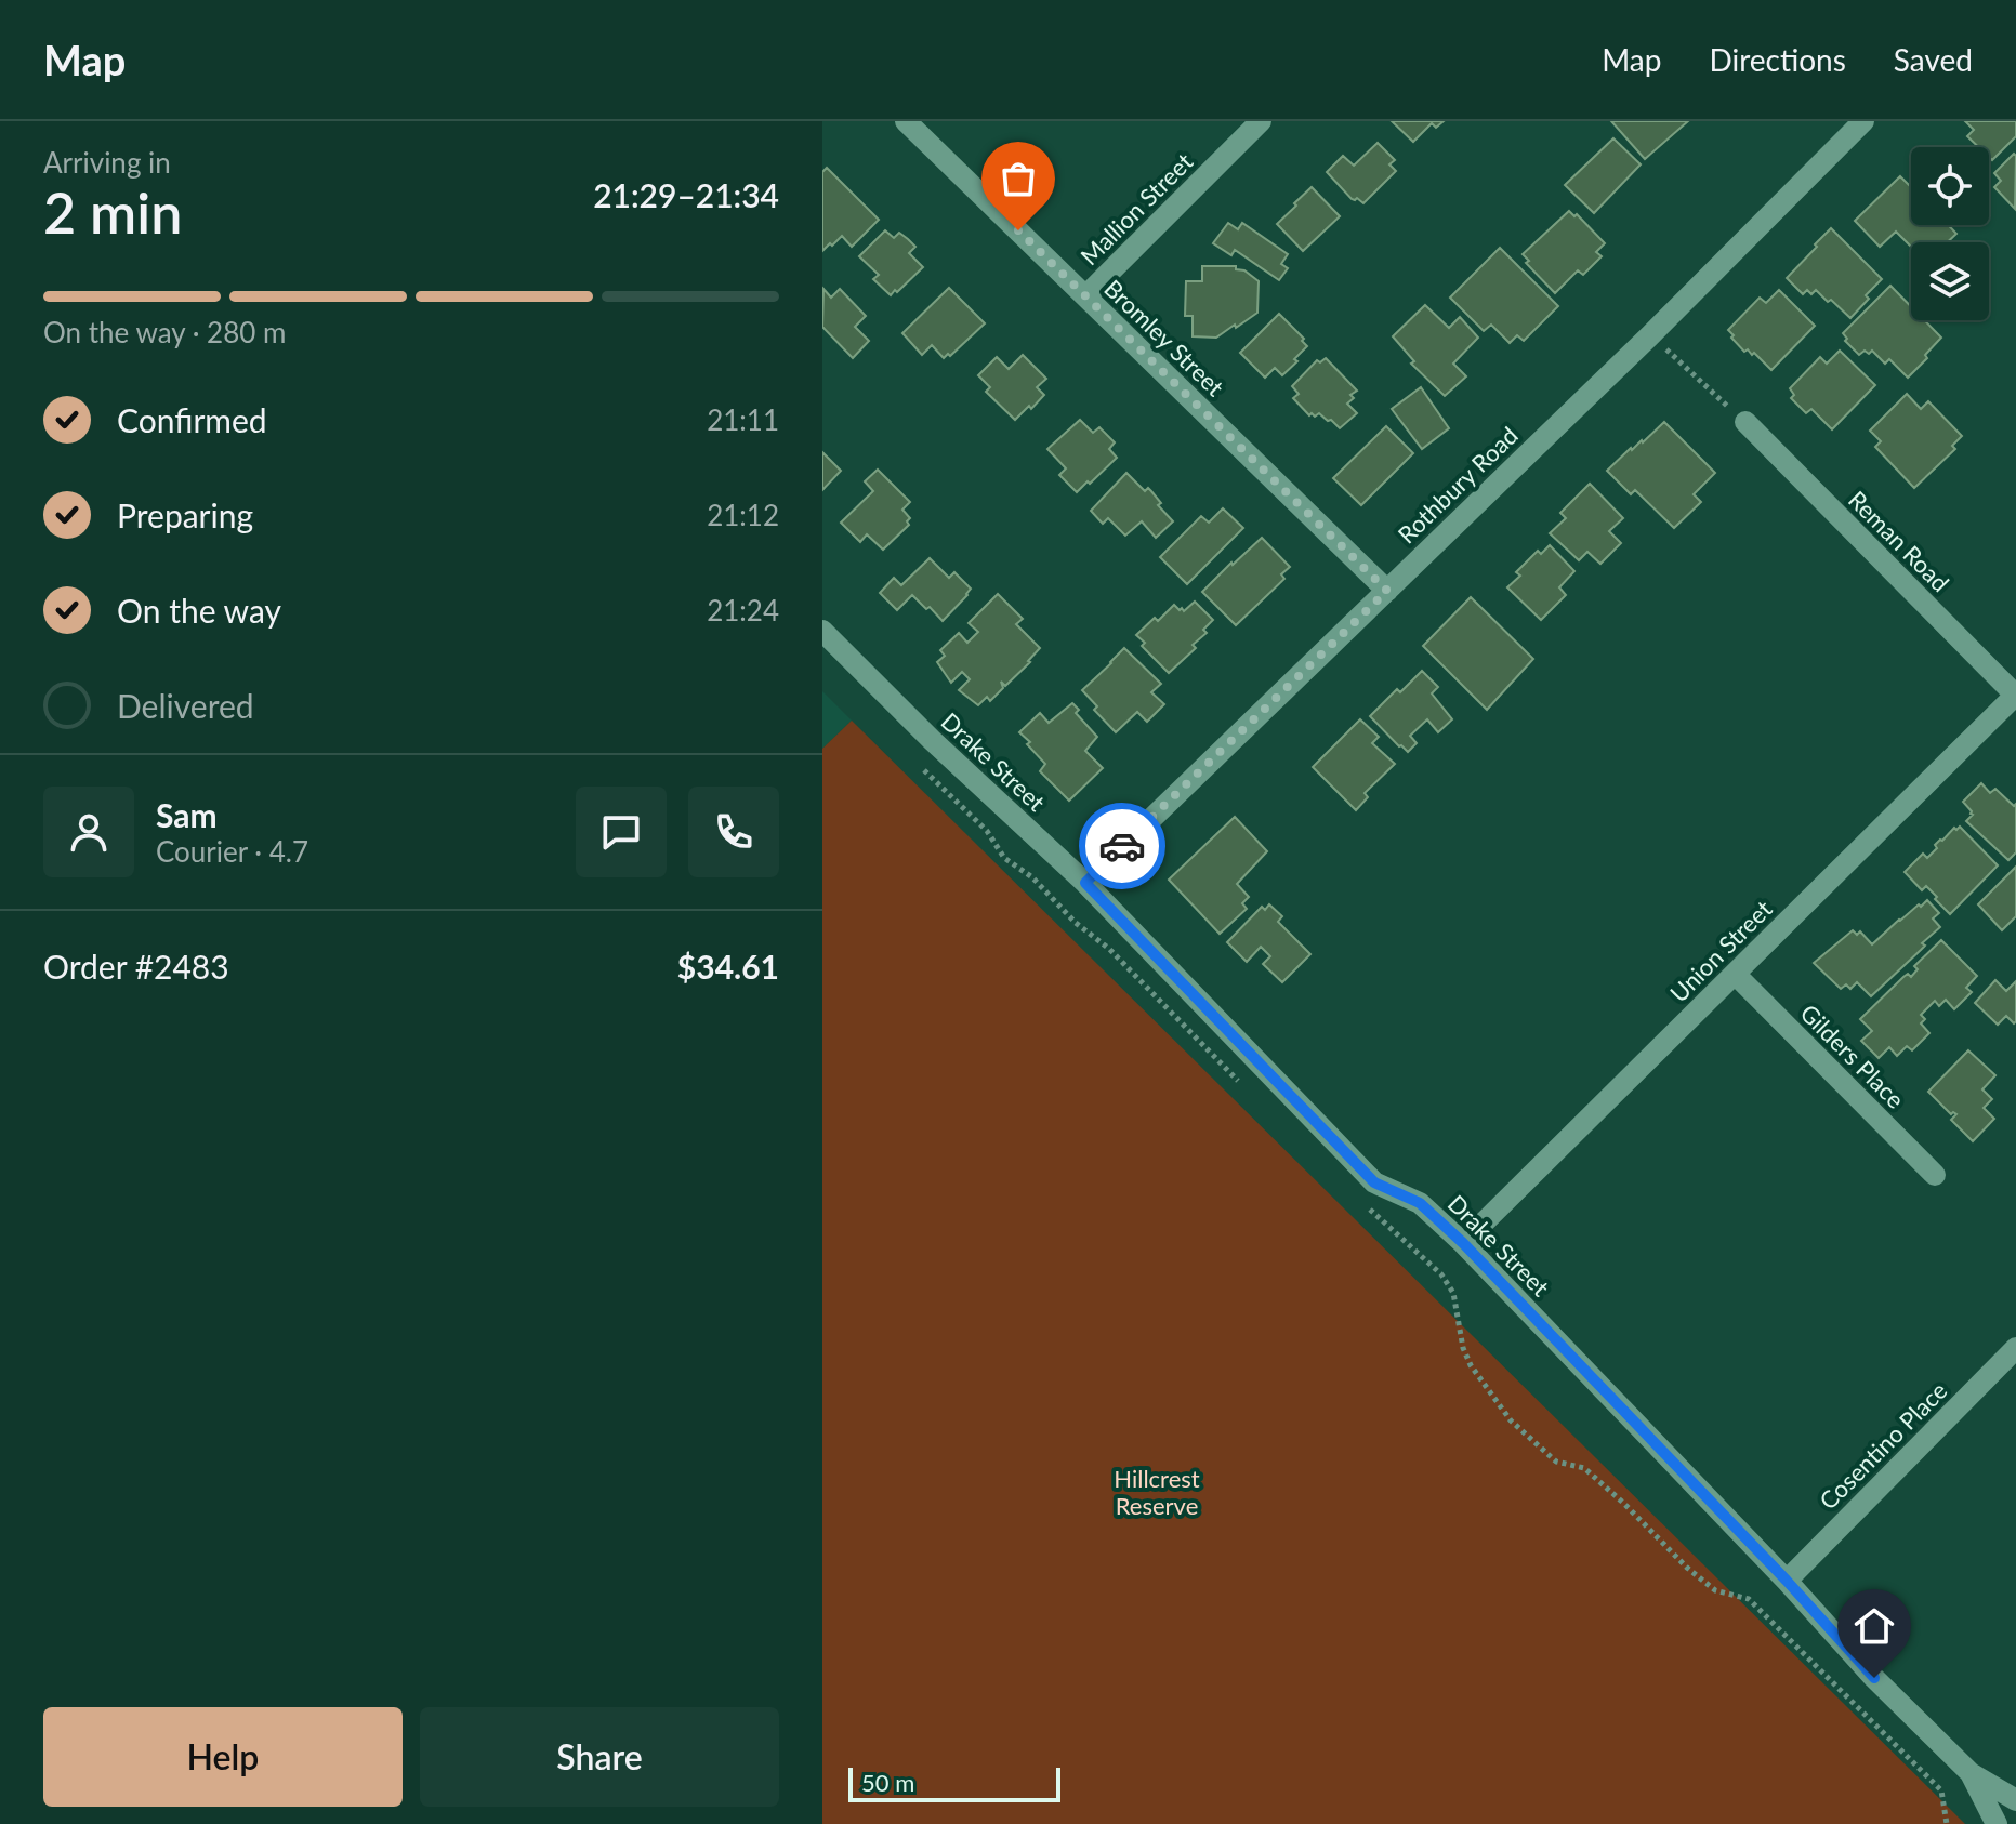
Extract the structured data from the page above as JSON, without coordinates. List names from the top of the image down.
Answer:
{
  "streets": {
    "street": [
      "Mallion Street",
      "Bromley Street",
      "Rothbury Road",
      "Reman Road",
      "Drake Street",
      "Union Street",
      "Gilders Place",
      "Cosentino Place"
    ]
  },
  "crossings": [
    ["Mallion Street", "Bromley Street"],
    ["Bromley Street", "Rothbury Road"],
    ["Rothbury Road", "Drake Street"],
    ["Reman Road", "Union Street"],
    ["Drake Street", "Union Street"],
    ["Drake Street", "Cosentino Place"],
    ["Union Street", "Gilders Place"]
  ],
  "parks": ["Hillcrest Reserve"],
  "scale_bar": "50 m",
  "page": {
    "header": "Map",
    "nav": ["Map", "Directions", "Saved"],
    "heading": ["2 min", "Arriving in", "21:29–21:34"],
    "panel": [
      "Sam",
      "Courier · 4.7",
      "Order #2483",
      "$34.61"
    ],
    "bar": "On the way · 280 m",
    "list": [
      ["Confirmed", "21:11"],
      ["Preparing", "21:12"],
      ["On the way", "21:24"],
      "Delivered"
    ],
    "buttons": ["Help", "Share"],
    "scale": "50 m"
  }
}
